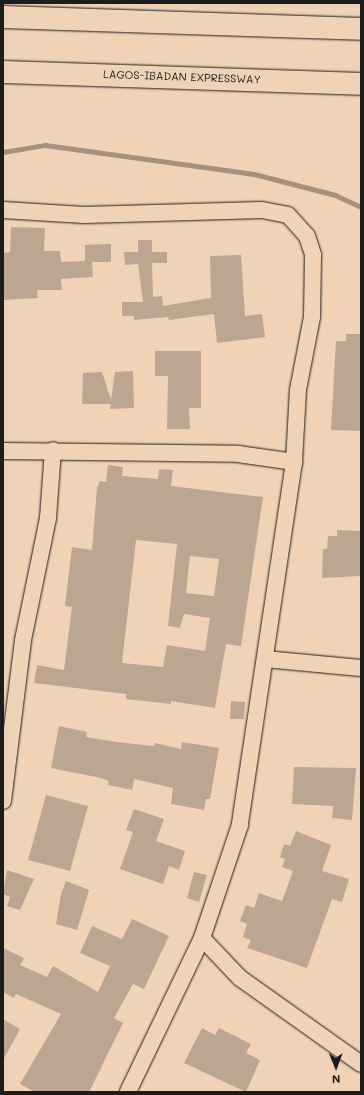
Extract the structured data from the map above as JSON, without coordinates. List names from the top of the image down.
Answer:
{
  "streets": {
    "highway": ["LAGOS-IBADAN EXPRESSWAY"]
  },
  "north": "bottom"
}
